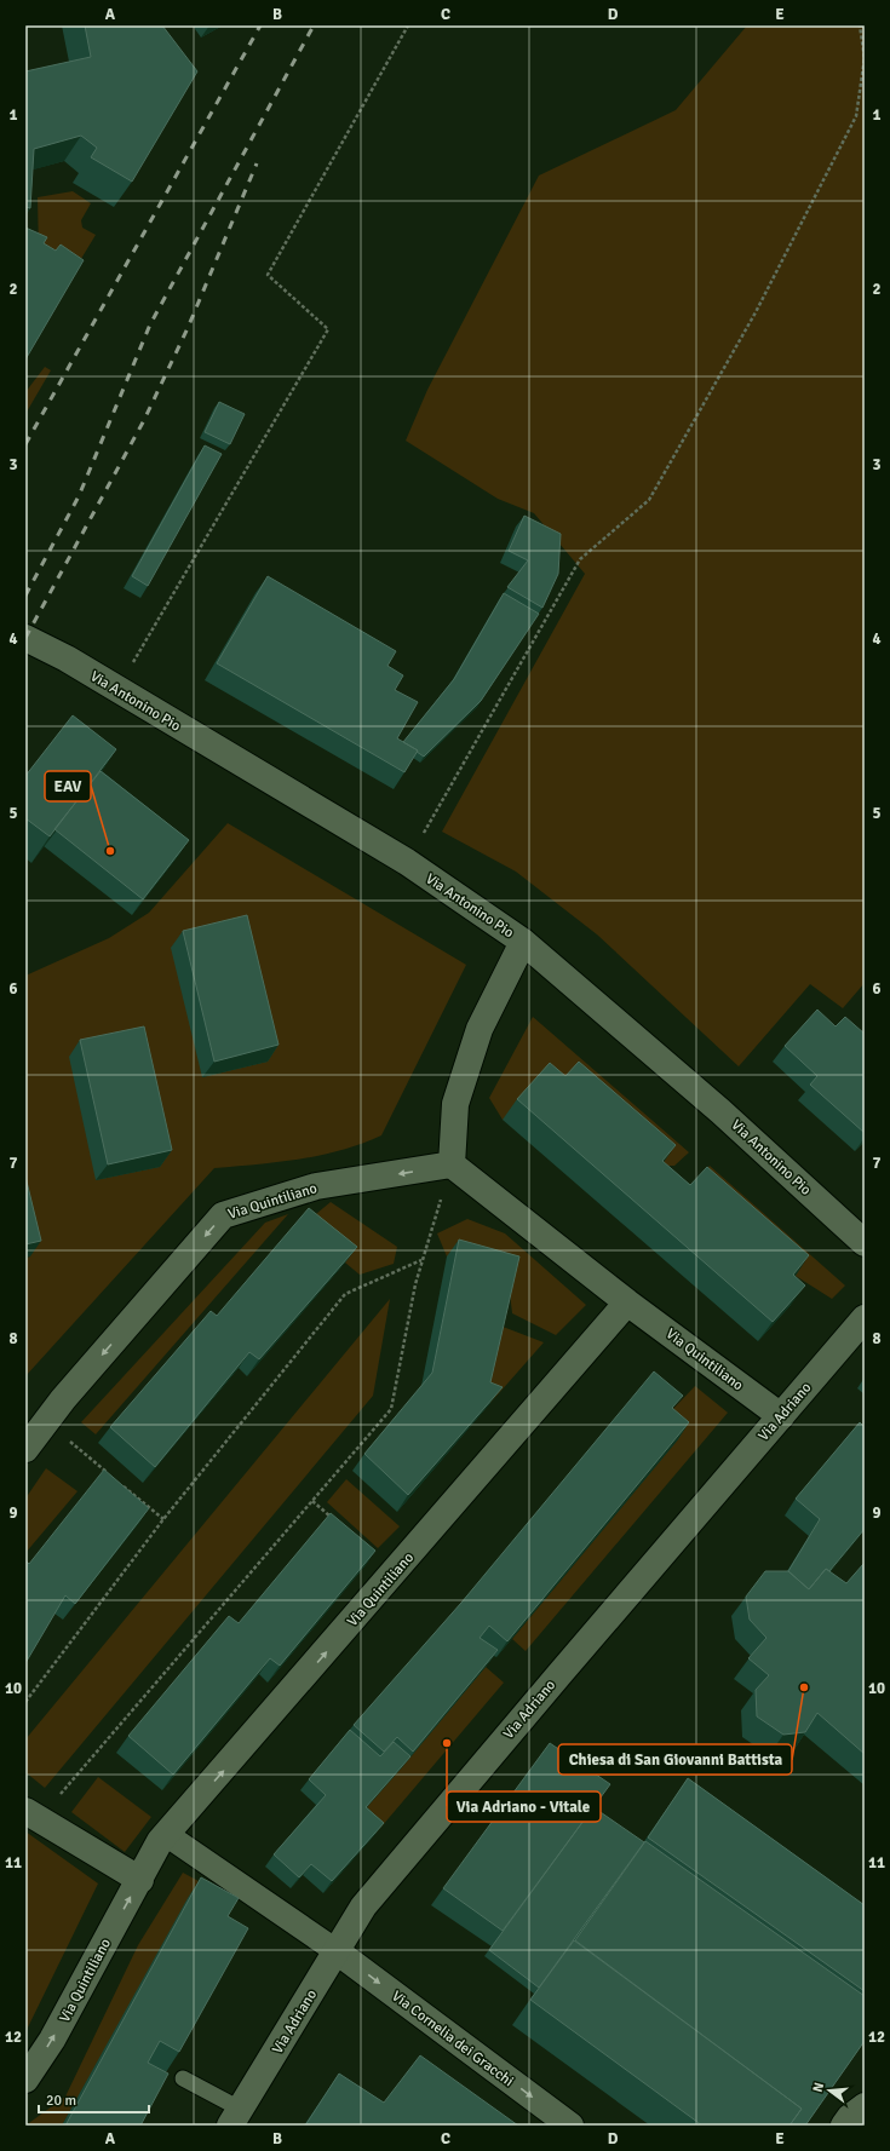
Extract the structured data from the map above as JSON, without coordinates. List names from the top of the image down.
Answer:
{
  "streets": {
    "street": [
      "Via Antonino Pio",
      "Via Quintiliano",
      "Via Adriano",
      "Via Cornelia dei Gracchi"
    ]
  },
  "crossings": [
    ["Via Quintiliano", "Via Adriano"],
    ["Via Adriano", "Via Cornelia dei Gracchi"]
  ],
  "one_way": ["Via Cornelia dei Gracchi"],
  "places": ["EAV", "Chiesa di San Giovanni Battista", "Via Adriano - Vitale"],
  "scale_bar": "20 m",
  "north": "left",
  "grid": {
    "columns": [
      "A",
      "B",
      "C",
      "D",
      "E"
    ],
    "rows": [
      "1",
      "2",
      "3",
      "4",
      "5",
      "6",
      "7",
      "8",
      "9",
      "10",
      "11",
      "12"
    ]
  }
}
